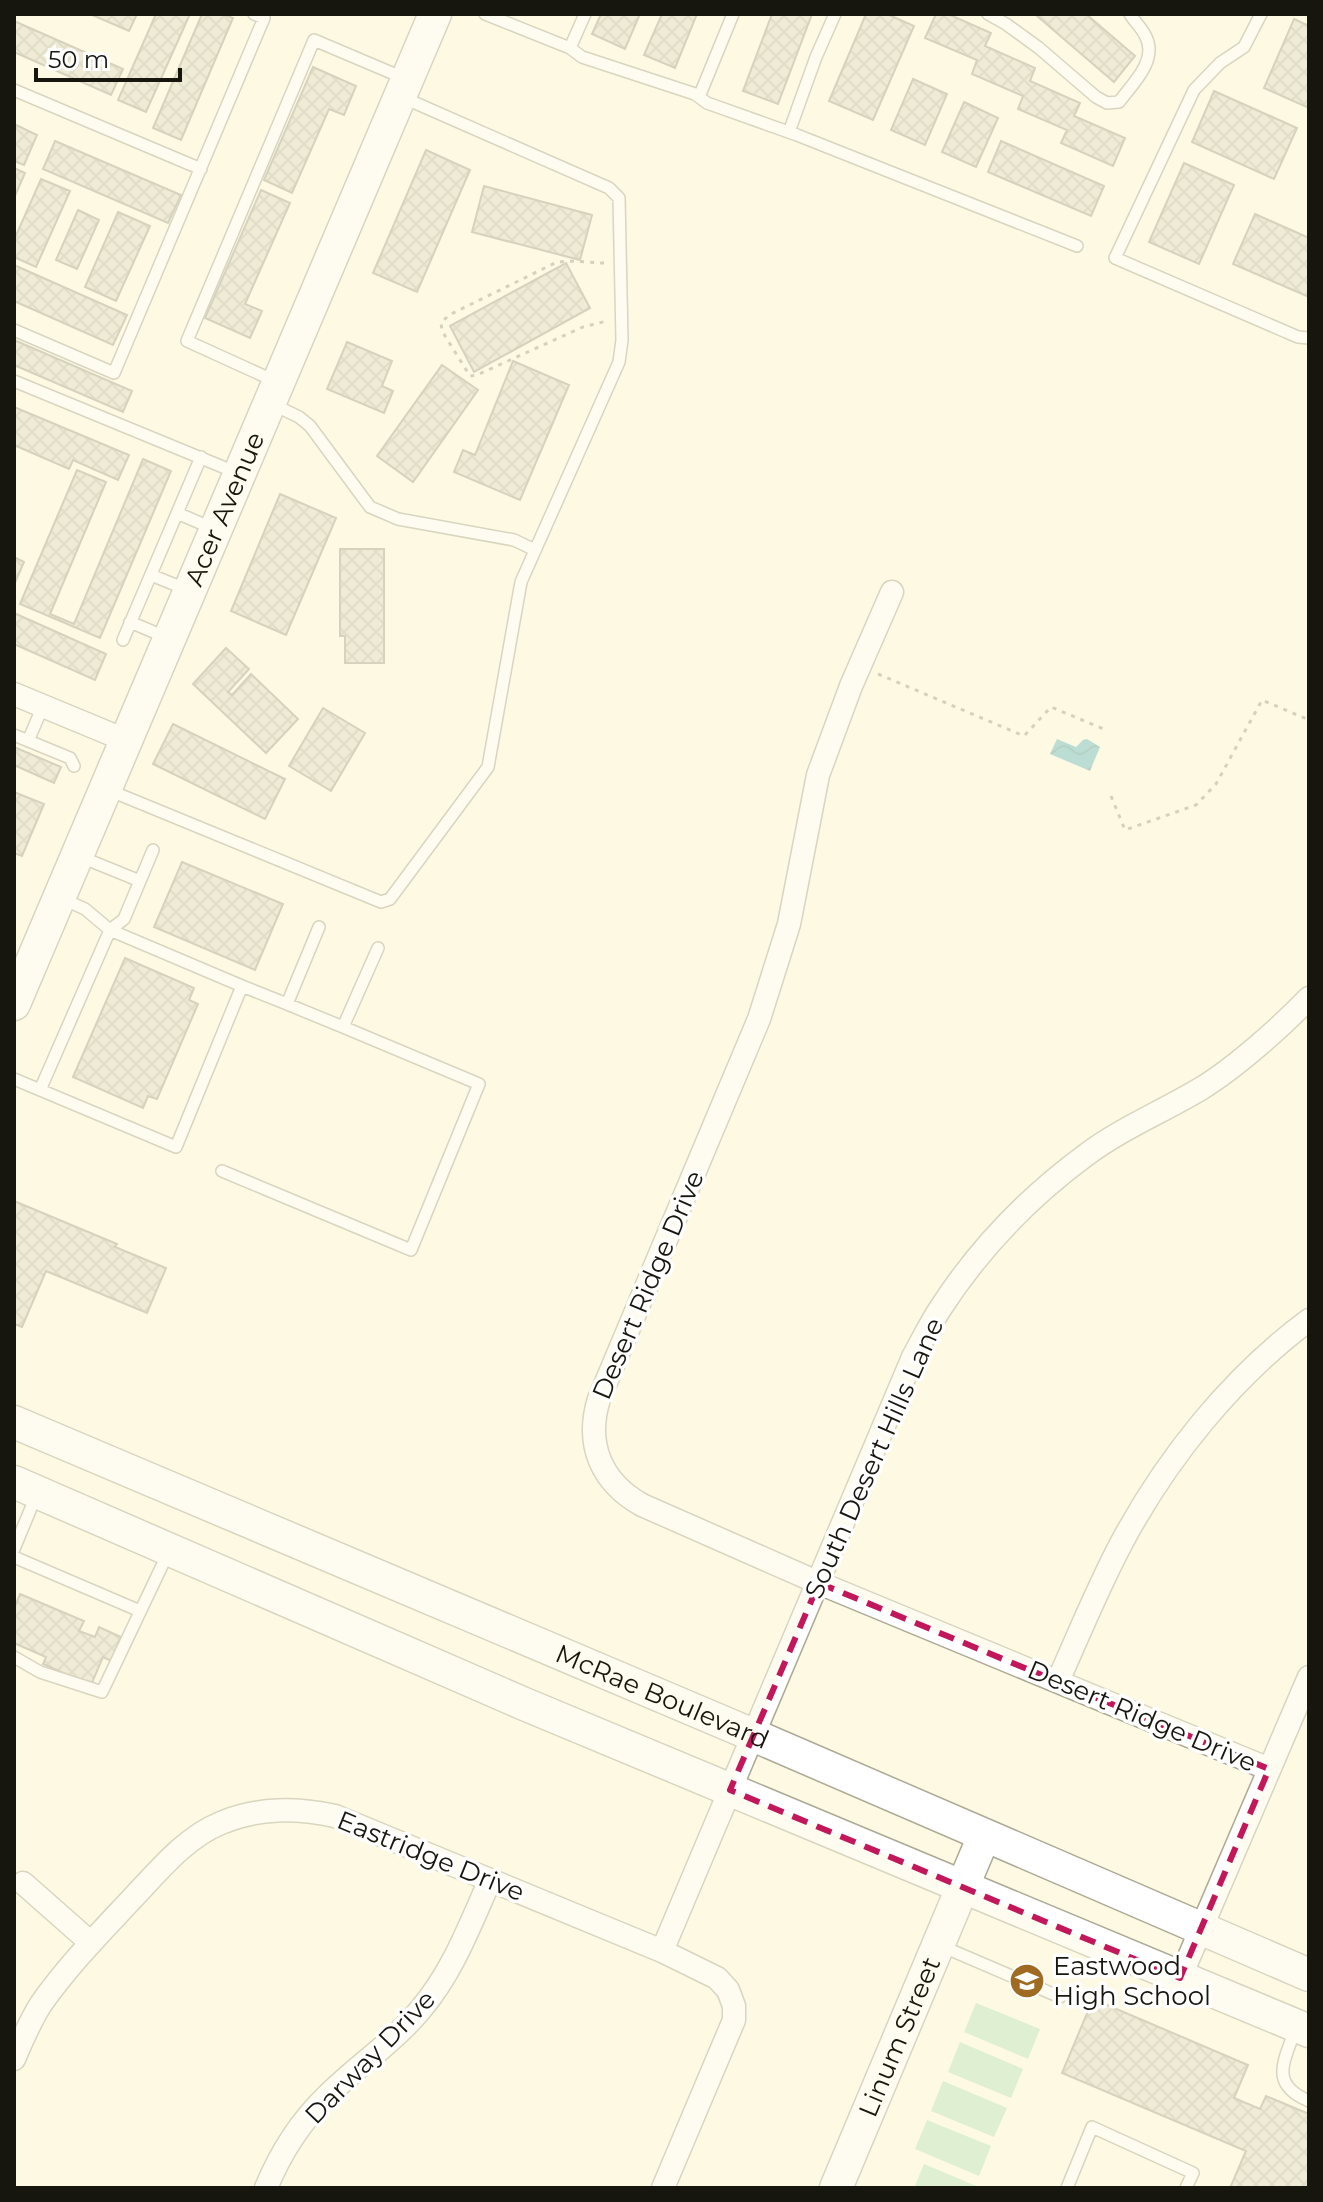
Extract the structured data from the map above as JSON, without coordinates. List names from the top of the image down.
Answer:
{
  "streets": {
    "main road": ["Acer Avenue", "McRae Boulevard", "Linum Street"],
    "street": [
      "Desert Ridge Drive",
      "South Desert Hills Lane",
      "Eastridge Drive",
      "Darway Drive"
    ]
  },
  "crossings": [
    ["Desert Ridge Drive", "South Desert Hills Lane"],
    ["South Desert Hills Lane", "McRae Boulevard"],
    ["South Desert Hills Lane", "Eastridge Drive"],
    ["McRae Boulevard", "Linum Street"],
    ["Eastridge Drive", "Darway Drive"]
  ],
  "places": {
    "school or university": ["Eastwood High School"]
  },
  "scale_bar": "50 m"
}
